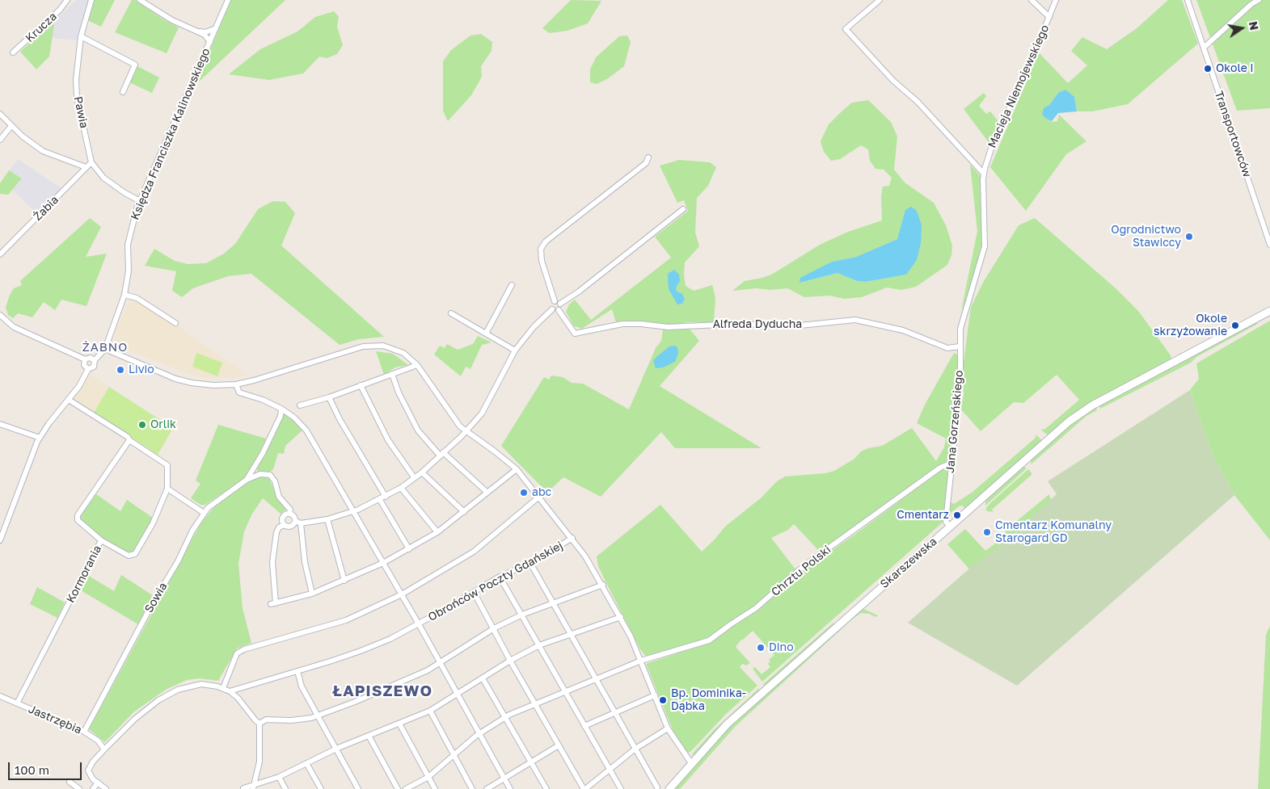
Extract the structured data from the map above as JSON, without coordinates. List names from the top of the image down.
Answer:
{
  "streets": {
    "main road": ["Skarszewska"],
    "street": [
      "Krucza",
      "Macieja Niemojewskiego",
      "Pawia",
      "Księdza Franciszka Kalinowskiego",
      "Transportowców",
      "Żabia",
      "Alfreda Dyducha",
      "Jana Gorzeńskiego",
      "Chrztu Polski",
      "Kormorania",
      "Obrońców Poczty Gdańskiej",
      "Sowia",
      "Jastrzębia"
    ]
  },
  "crossings": [
    ["Macieja Niemojewskiego", "Jana Gorzeńskiego"],
    ["Pawia", "Księdza Franciszka Kalinowskiego"],
    ["Pawia", "Żabia"],
    ["Alfreda Dyducha", "Jana Gorzeńskiego"],
    ["Jana Gorzeńskiego", "Skarszewska"],
    ["Jana Gorzeńskiego", "Chrztu Polski"],
    ["Kormorania", "Jastrzębia"],
    ["Obrońców Poczty Gdańskiej", "Sowia"],
    ["Sowia", "Jastrzębia"]
  ],
  "districts": ["ŻABNO", "ŁAPISZEWO"],
  "places": [
    "Okole I",
    "Ogrodnictwo Stawiccy",
    "Okole skrzyżowanie",
    "Livio",
    "Orlik",
    "abc",
    "Cmentarz",
    "Cmentarz Komunalny Starogard GD",
    "Dino",
    "Bp. Dominika- Dąbka"
  ],
  "scale_bar": "100 m",
  "north": "right"
}
